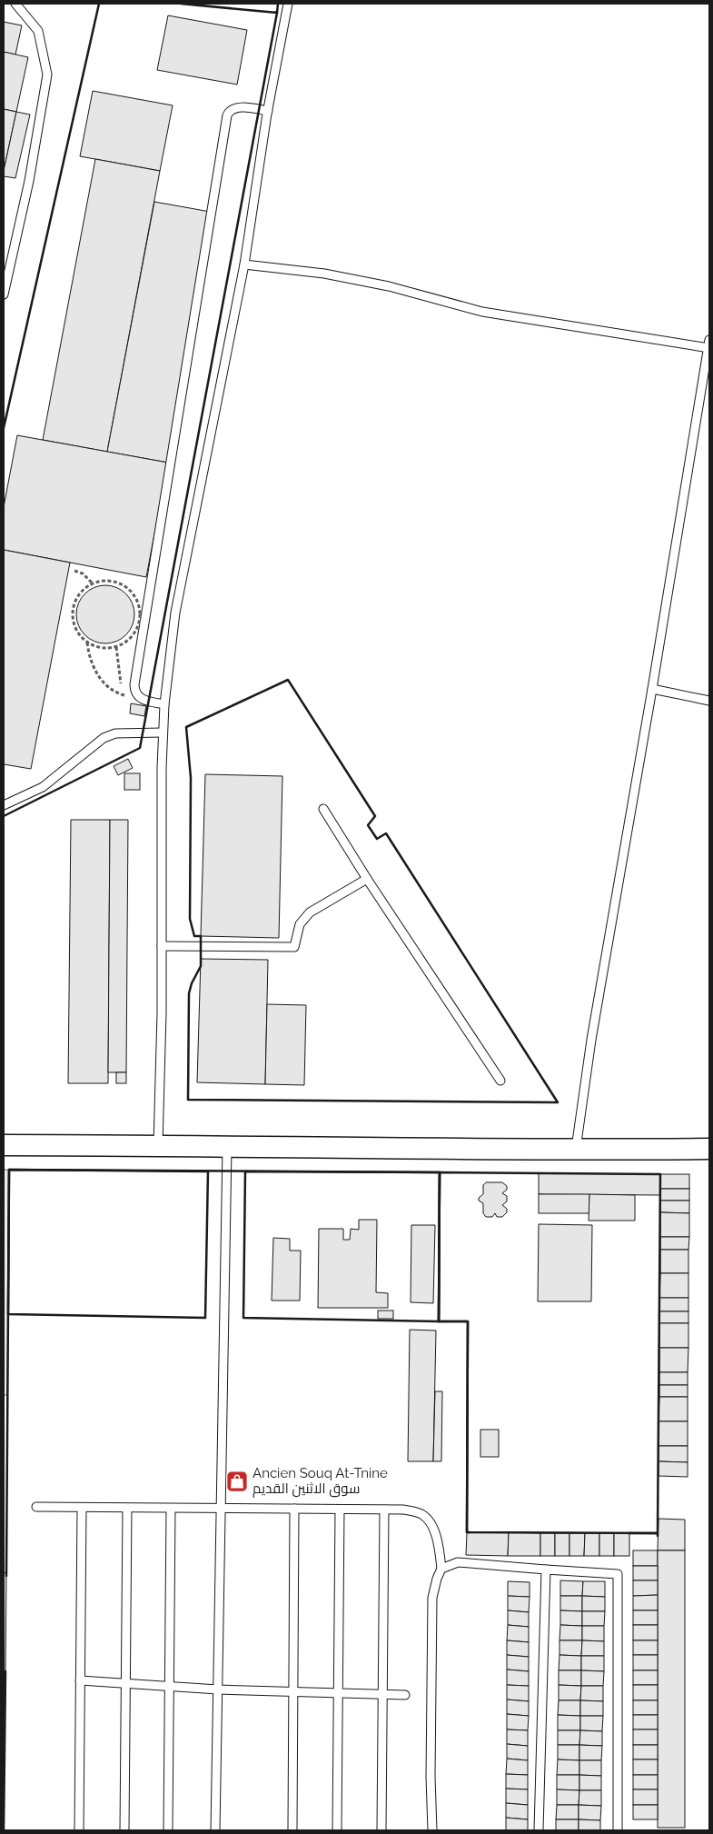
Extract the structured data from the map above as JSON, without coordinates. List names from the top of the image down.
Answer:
{
  "places": {
    "shop": ["Ancien Souq At-Tnine سوق الاثنين القديم"]
  }
}
